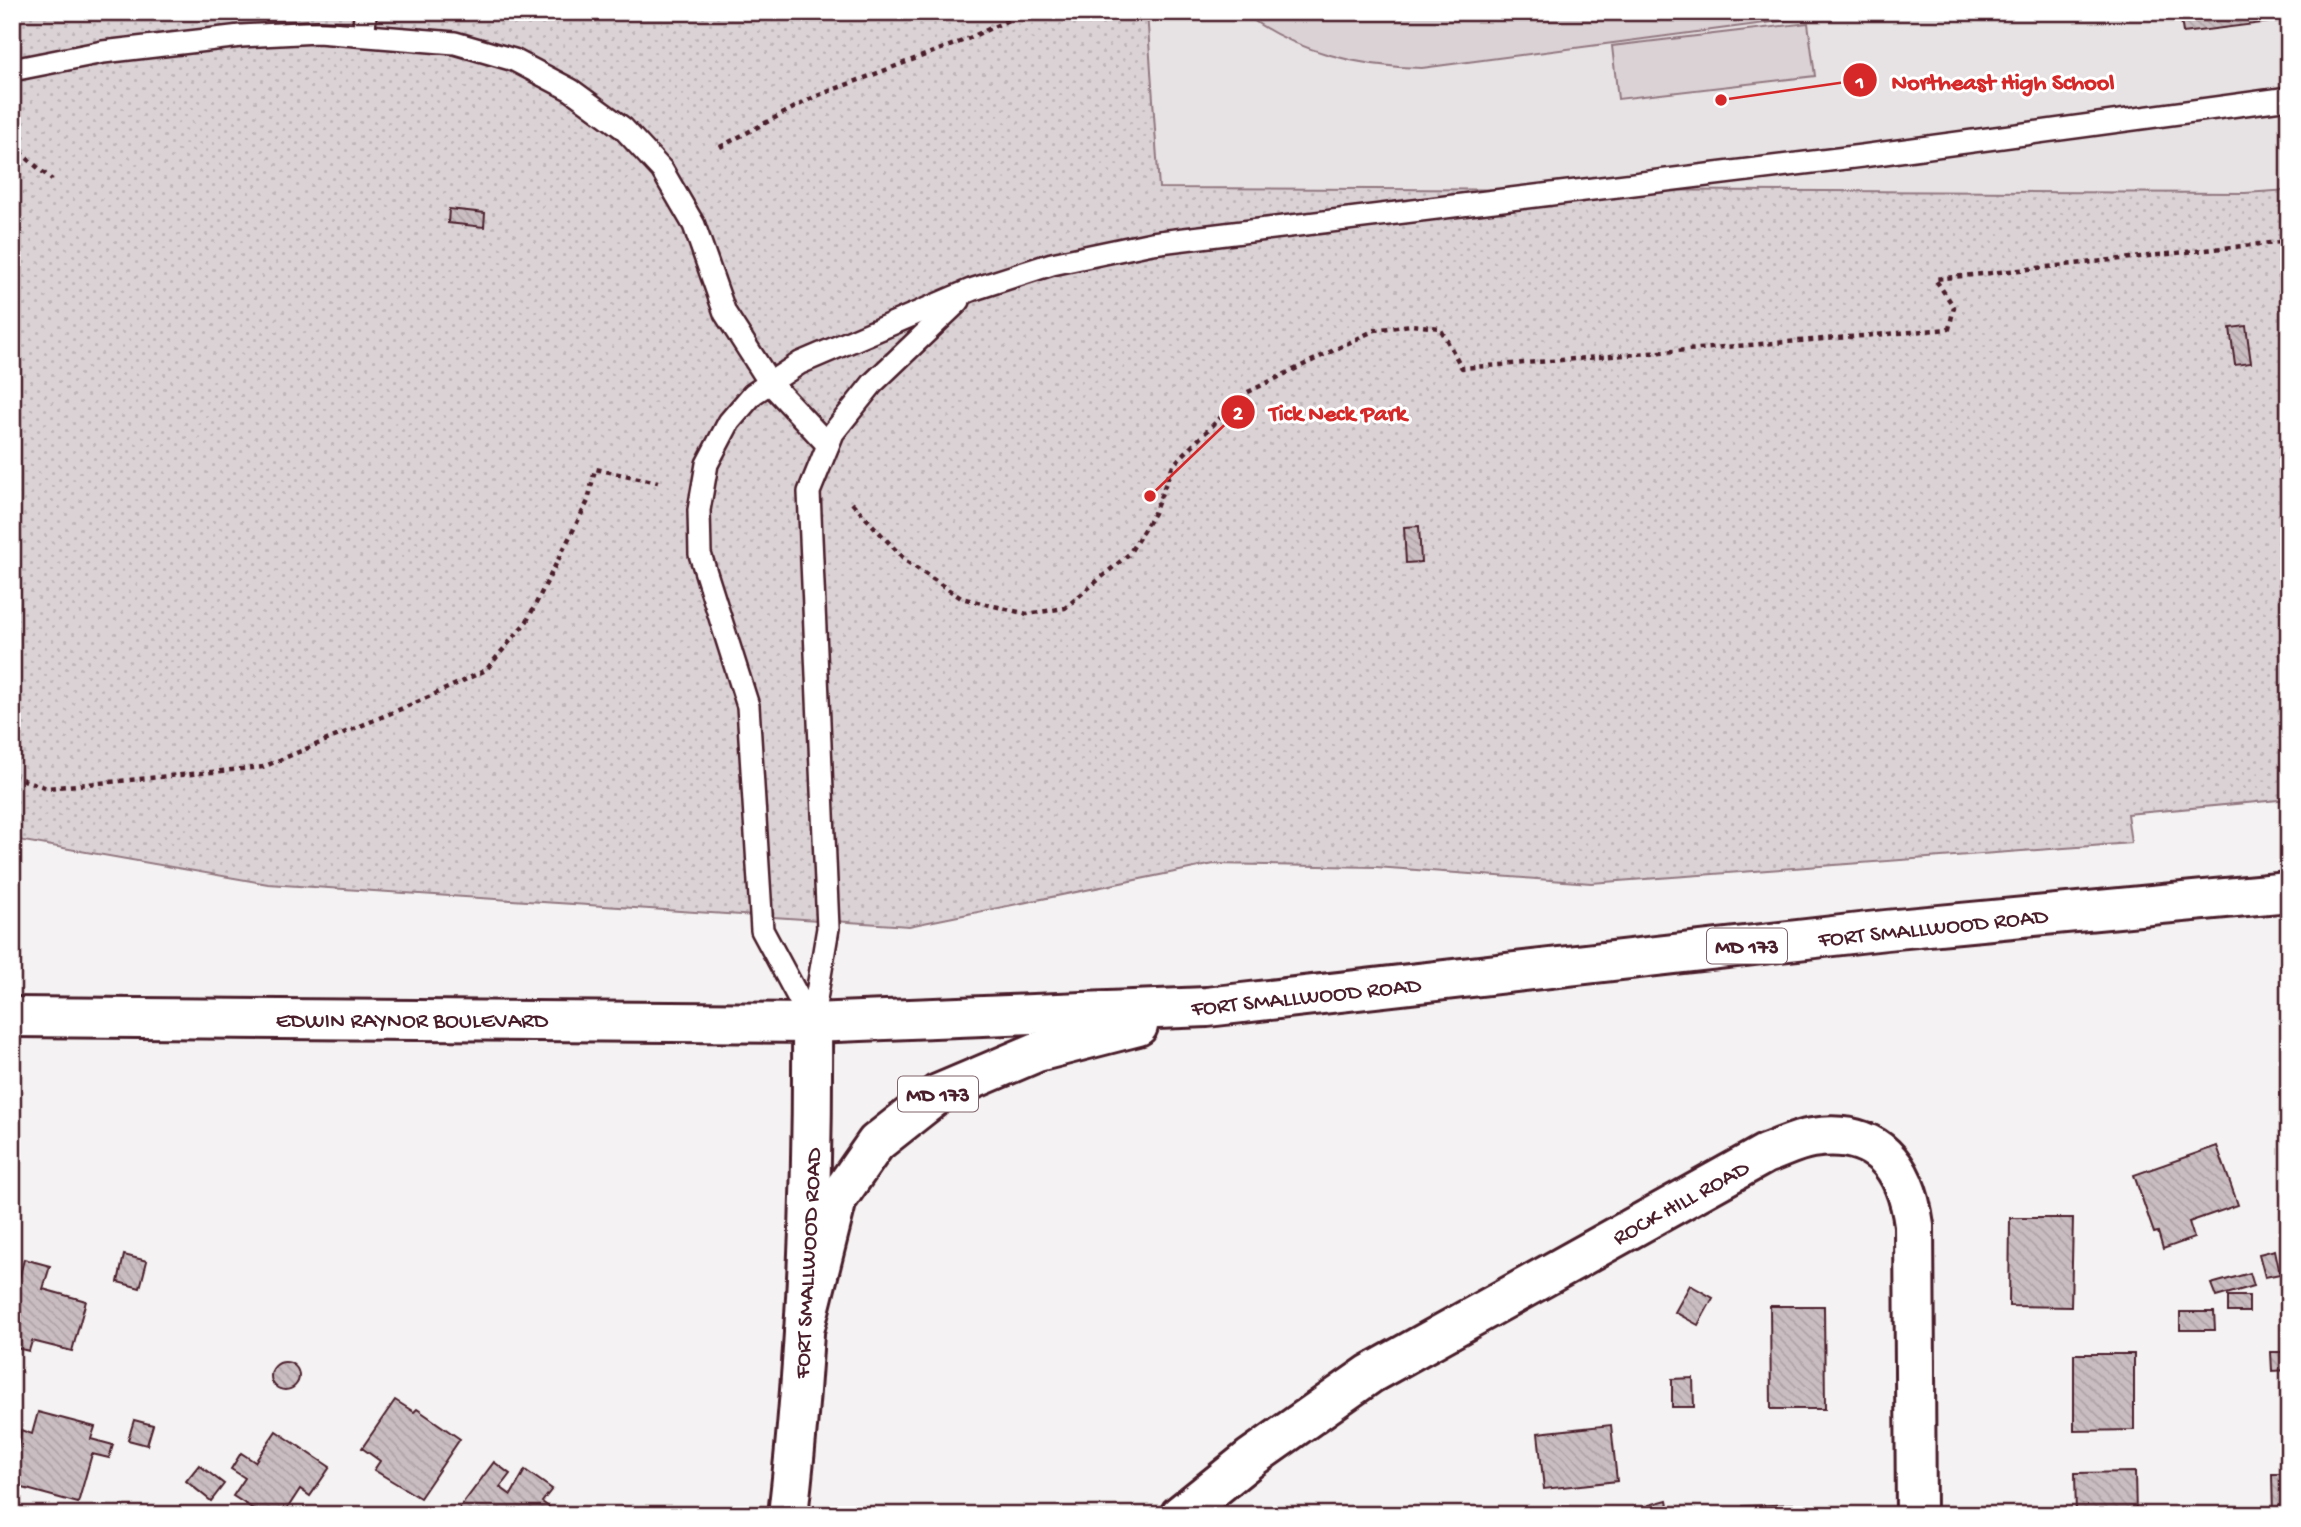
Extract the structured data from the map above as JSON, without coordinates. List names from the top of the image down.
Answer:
{
  "streets": {
    "main road": [
      "FORT SMALLWOOD ROAD",
      "MD 173",
      "EDWIN RAYNOR BOULEVARD",
      "ROCK HILL ROAD"
    ]
  },
  "crossings": [
    ["FORT SMALLWOOD ROAD", "MD 173"],
    ["FORT SMALLWOOD ROAD", "EDWIN RAYNOR BOULEVARD"]
  ],
  "places": ["Northeast High School", "Tick Neck Park"]
}
